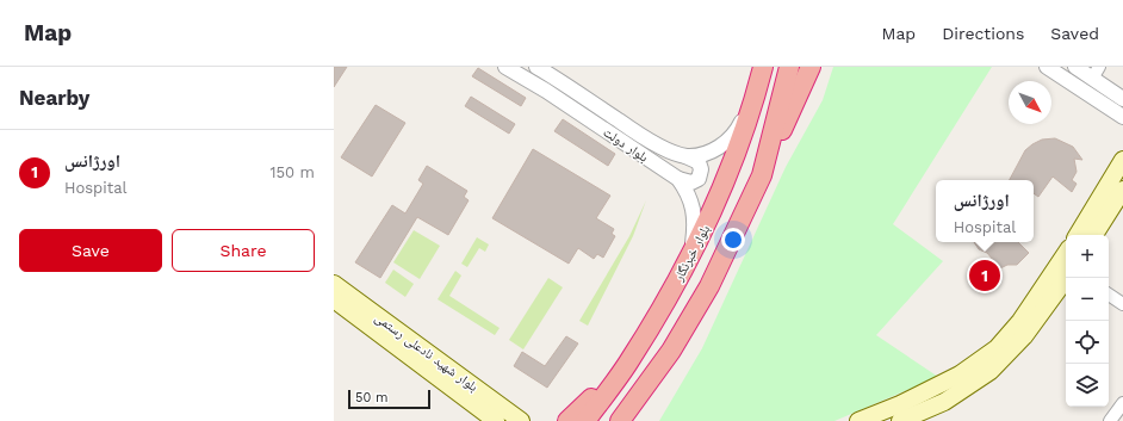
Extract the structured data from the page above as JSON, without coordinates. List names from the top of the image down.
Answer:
{
  "streets": {
    "highway": ["بلوار خبرنگار"],
    "main road": ["بلوار شهید نادعلی رستمی"],
    "street": ["بلوار دولت"]
  },
  "crossings": [
    ["بلوار دولت", "بلوار خبرنگار"]
  ],
  "scale_bar": "50 m",
  "north": "bottom right",
  "page": {
    "header": "Map",
    "nav": ["Map", "Directions", "Saved"],
    "heading": "Nearby",
    "list": [
      {
        "mark": "1",
        "name": "اورژانس",
        "note": "Hospital",
        "value": "150 m"
      }
    ],
    "popup": ["اورژانس", "Hospital"],
    "buttons": ["Save", "Share"],
    "map_buttons": ["+", "−"],
    "pins": "1",
    "scale": "50 m"
  }
}
